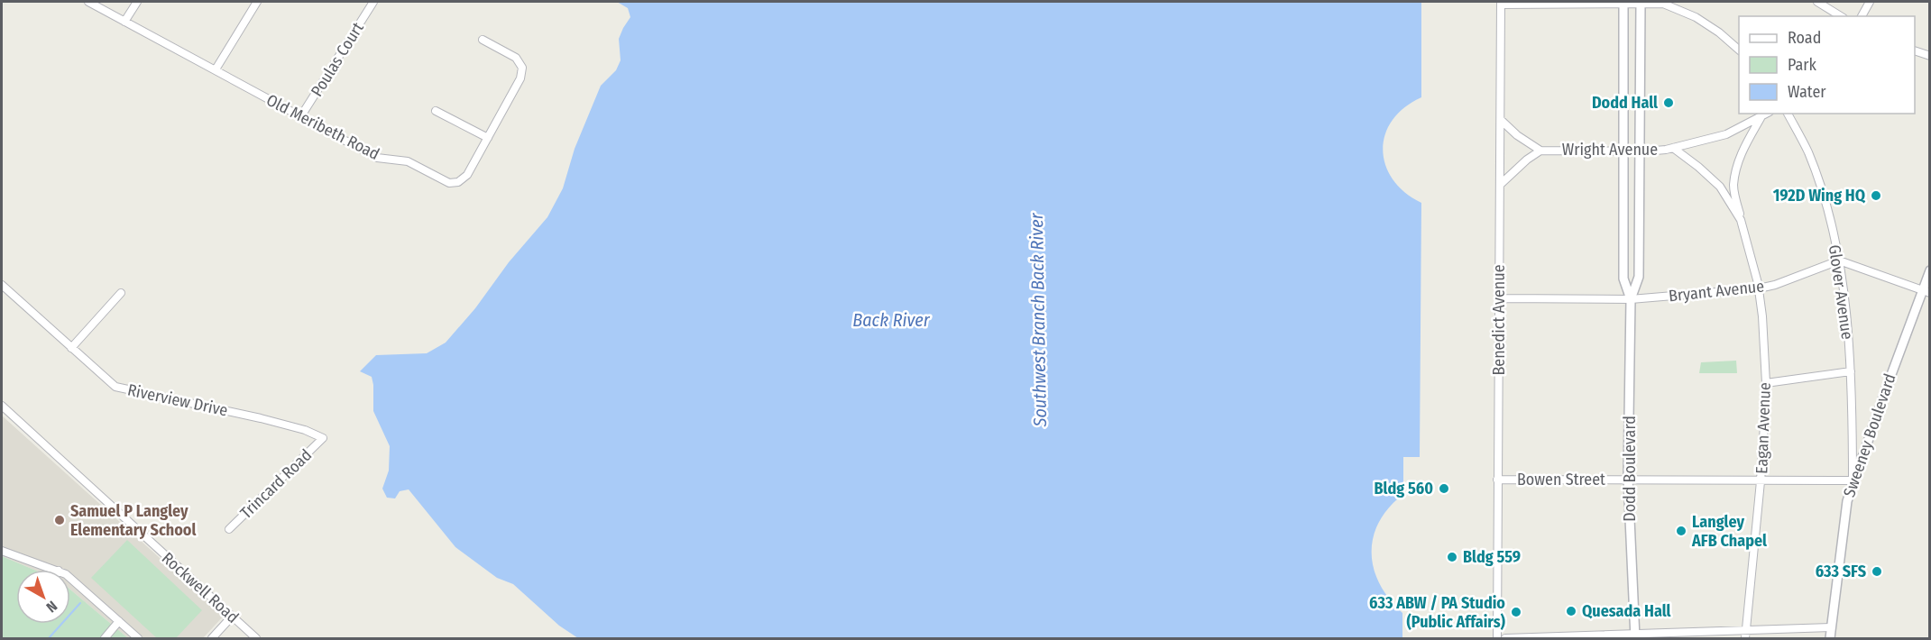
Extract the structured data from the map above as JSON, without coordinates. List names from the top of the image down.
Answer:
{
  "streets": {
    "street": [
      "Poulas Court",
      "Old Meribeth Road",
      "Wright Avenue",
      "Bryant Avenue",
      "Glover Avenue",
      "Benedict Avenue",
      "Riverview Drive",
      "Eagan Avenue",
      "Sweeney Boulevard",
      "Dodd Boulevard",
      "Bowen Street",
      "Trincard Road",
      "Rockwell Road"
    ]
  },
  "crossings": [
    ["Poulas Court", "Old Meribeth Road"],
    ["Wright Avenue", "Benedict Avenue"],
    ["Wright Avenue", "Eagan Avenue"],
    ["Wright Avenue", "Dodd Boulevard"],
    ["Bryant Avenue", "Glover Avenue"],
    ["Bryant Avenue", "Benedict Avenue"],
    ["Bryant Avenue", "Eagan Avenue"],
    ["Bryant Avenue", "Dodd Boulevard"],
    ["Glover Avenue", "Sweeney Boulevard"],
    ["Glover Avenue", "Bowen Street"],
    ["Benedict Avenue", "Bowen Street"],
    ["Riverview Drive", "Trincard Road"],
    ["Eagan Avenue", "Bowen Street"],
    ["Sweeney Boulevard", "Bowen Street"],
    ["Dodd Boulevard", "Bowen Street"]
  ],
  "water": ["Back River", "Southwest Branch Back River"],
  "places": [
    "Dodd Hall",
    "192D Wing HQ",
    "Bldg 560",
    "Samuel P Langley Elementary School",
    "Langley AFB Chapel",
    "Bldg 559",
    "633 SFS",
    "Quesada Hall",
    "633 ABW / PA Studio (Public Affairs)"
  ],
  "legend": ["Road", "Park", "Water"],
  "north": "bottom right"
}
